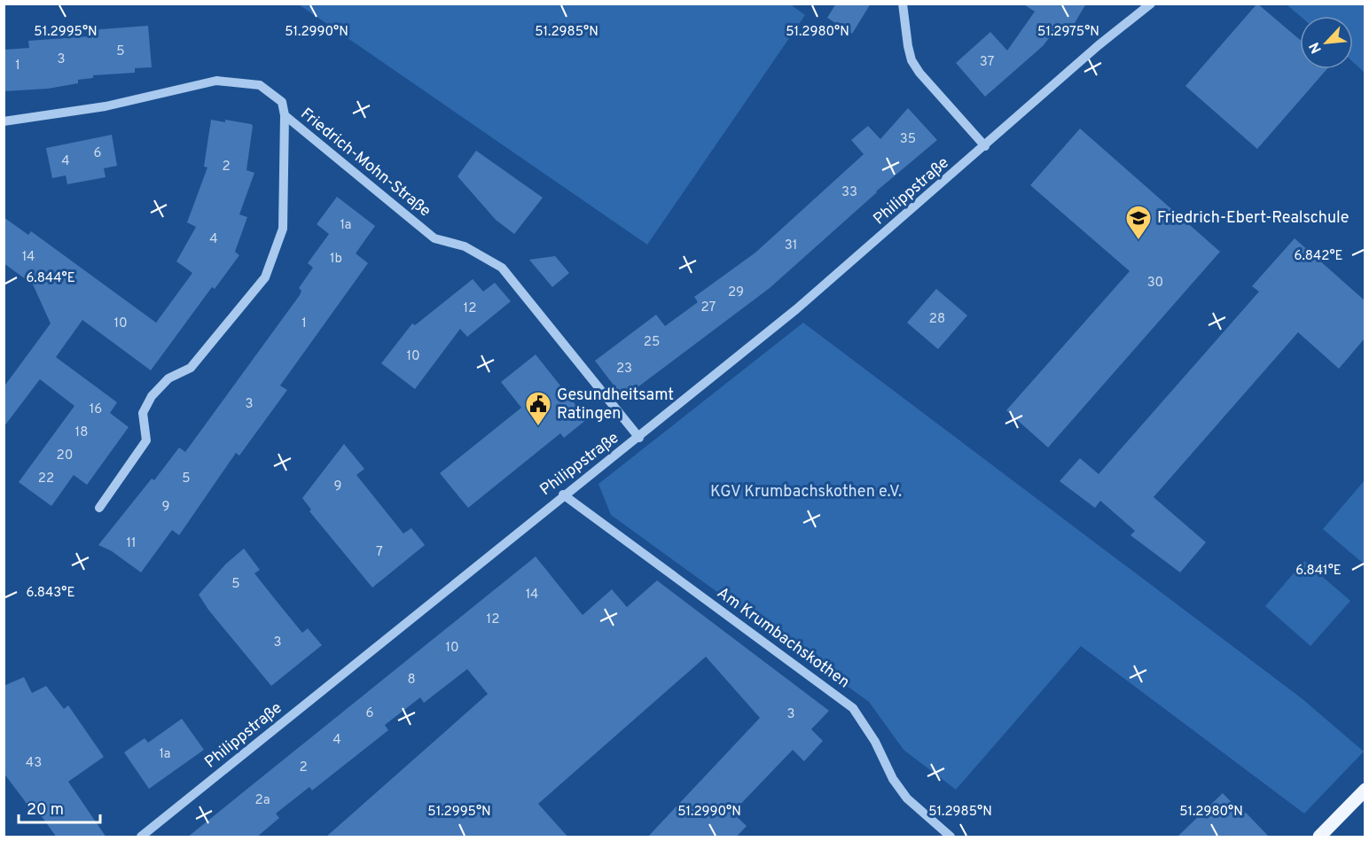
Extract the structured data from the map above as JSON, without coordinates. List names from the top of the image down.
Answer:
{
  "streets": {
    "street": ["Friedrich-Mohn-Straße", "Philippstraße", "Am Krumbachskothen"]
  },
  "crossings": [
    ["Friedrich-Mohn-Straße", "Philippstraße"],
    ["Philippstraße", "Am Krumbachskothen"]
  ],
  "parks": ["KGV Krumbachskothen e.V."],
  "places": {
    "school or university": ["Friedrich-Ebert-Realschule"],
    "public building": ["Gesundheitsamt Ratingen"]
  },
  "house_numbers": [
    "5",
    "3",
    "37",
    "1",
    "35",
    "6",
    "4",
    "2",
    "33",
    "1a",
    "4",
    "31",
    "14",
    "1b",
    "30",
    "29",
    "27",
    "12",
    "28",
    "10",
    "1",
    "25",
    "10",
    "23",
    "3",
    "16",
    "18",
    "20",
    "22",
    "5",
    "9",
    "9",
    "11",
    "7",
    "5",
    "14",
    "12",
    "3",
    "10",
    "8",
    "6",
    "3",
    "4",
    "1a",
    "43",
    "2",
    "2a"
  ],
  "scale_bar": "20 m",
  "north": "bottom left",
  "coordinates": [
    "51.2995°N",
    "51.2990°N",
    "51.2985°N",
    "51.2980°N",
    "51.2975°N",
    "6.842°E",
    "6.844°E",
    "6.841°E",
    "6.843°E"
  ]
}
